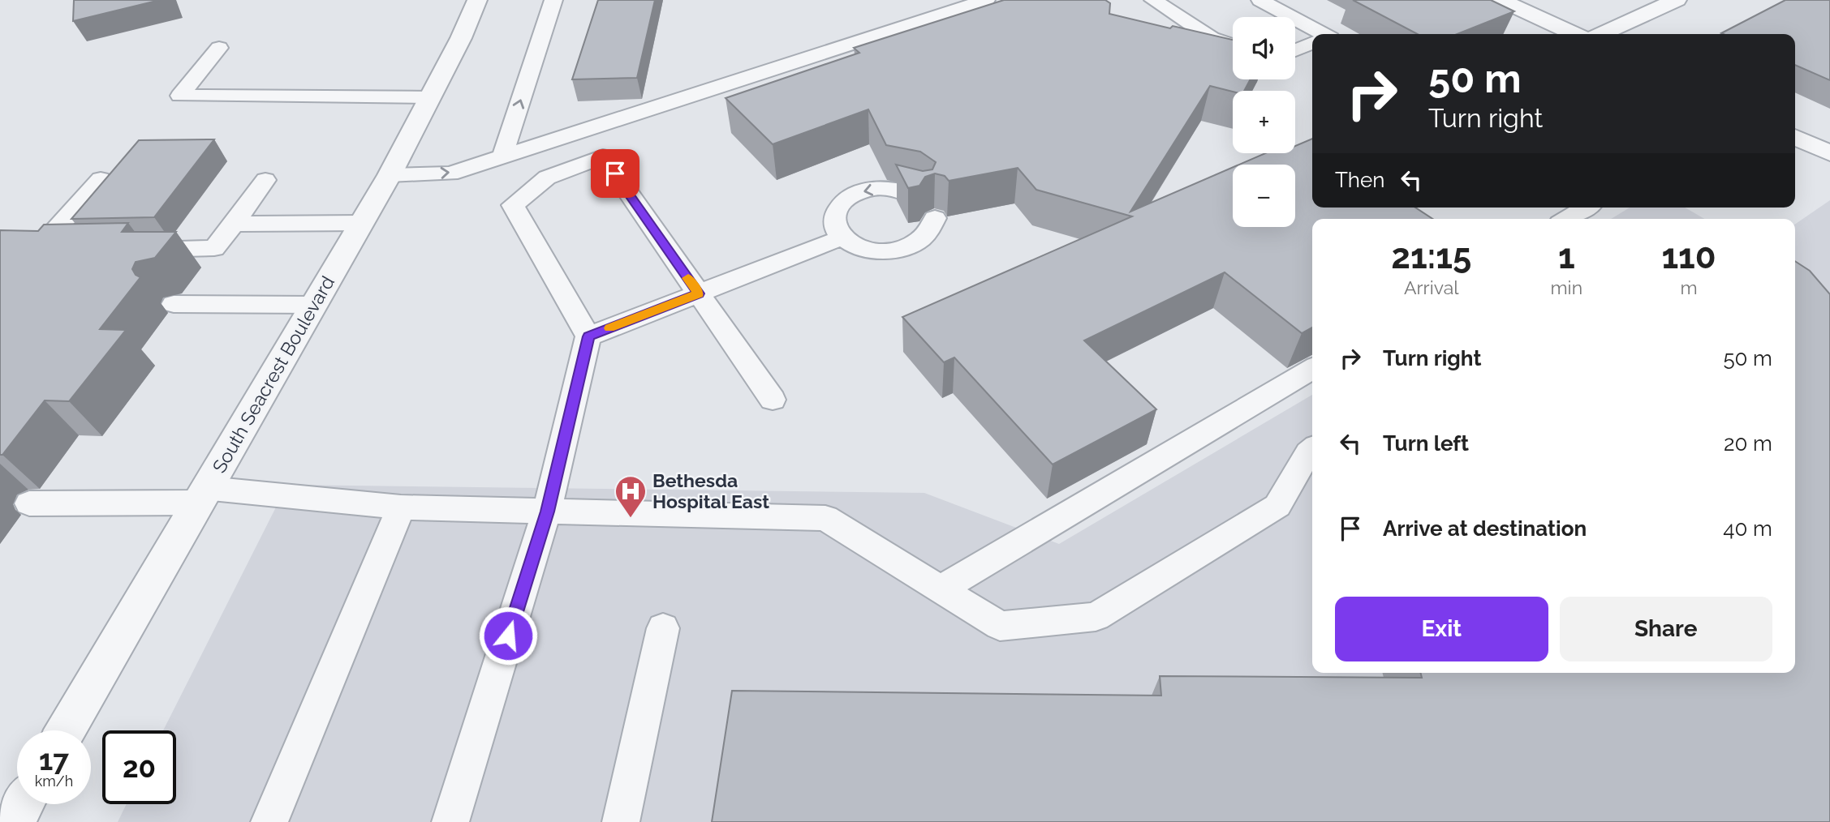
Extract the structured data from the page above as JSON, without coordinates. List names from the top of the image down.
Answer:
{
  "streets": {
    "street": ["South Seacrest Boulevard"]
  },
  "places": {
    "hospital": ["Bethesda Hospital East"]
  },
  "page": {
    "map_buttons": ["+", "−"],
    "turn": ["50 m", "Turn right"],
    "then": "Then",
    "eta": [
      "21:15",
      "Arrival",
      "1",
      "min",
      "110",
      "m"
    ],
    "list": [
      {
        "name": "Turn right",
        "value": "50 m"
      },
      {
        "name": "Turn left",
        "value": "20 m"
      },
      {
        "name": "Arrive at destination",
        "value": "40 m"
      }
    ],
    "buttons": ["Exit", "Share"],
    "speed": "17 km/h",
    "limit": "20"
  }
}
